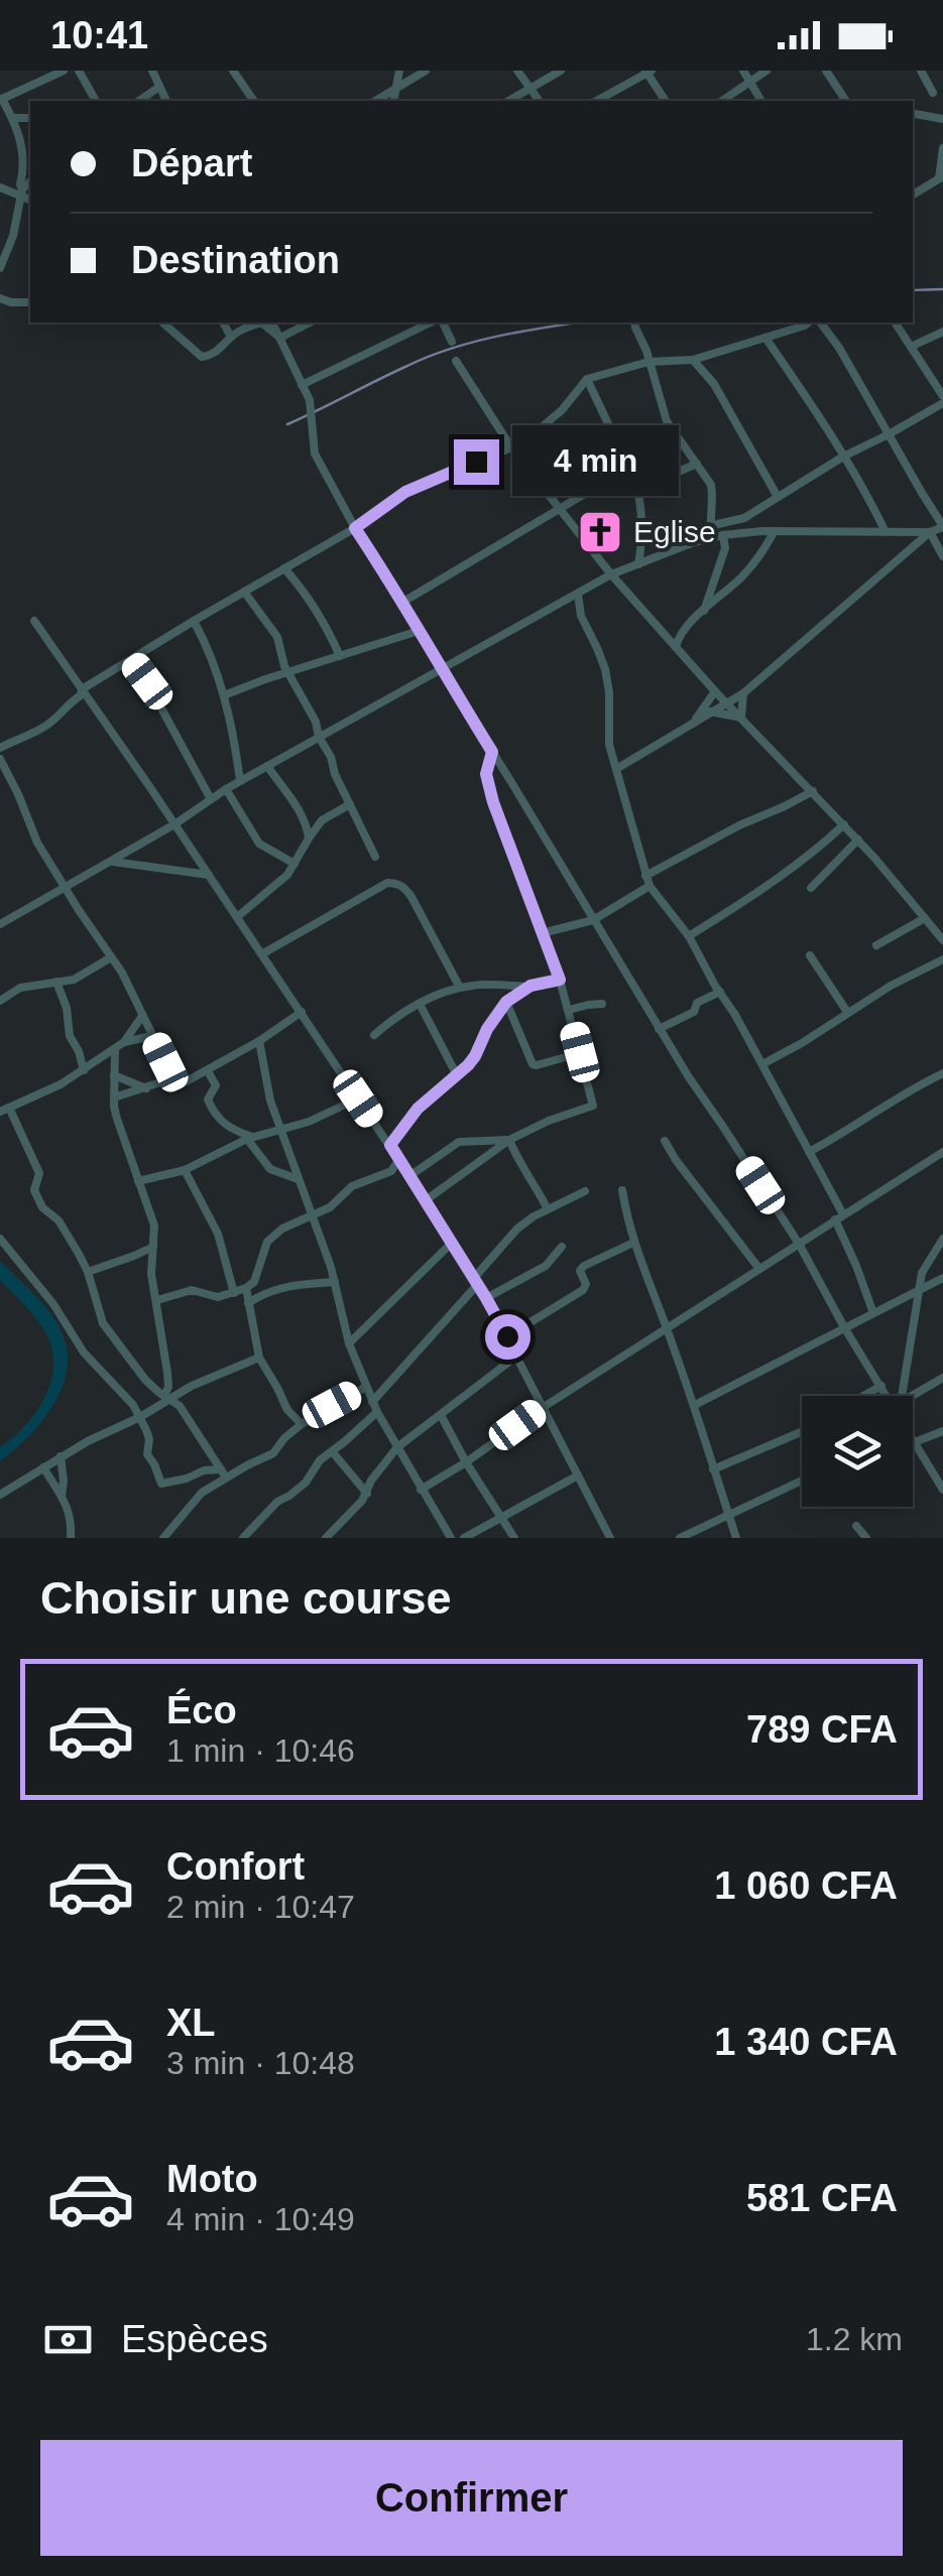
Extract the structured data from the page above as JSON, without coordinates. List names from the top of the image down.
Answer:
{
  "places": {
    "church": ["Eglise"]
  },
  "page": {
    "status": "10:41",
    "banner": ["Départ", "Destination"],
    "bubble": "4 min",
    "heading": "Choisir une course",
    "list": [
      {
        "name": "Éco",
        "note": "1 min · 10:46",
        "value": "789 CFA"
      },
      {
        "name": "Confort",
        "note": "2 min · 10:47",
        "value": "1 060 CFA"
      },
      {
        "name": "XL",
        "note": "3 min · 10:48",
        "value": "1 340 CFA"
      },
      {
        "name": "Moto",
        "note": "4 min · 10:49",
        "value": "581 CFA"
      }
    ],
    "pay": ["Espèces", "1.2 km"],
    "buttons": "Confirmer"
  }
}
